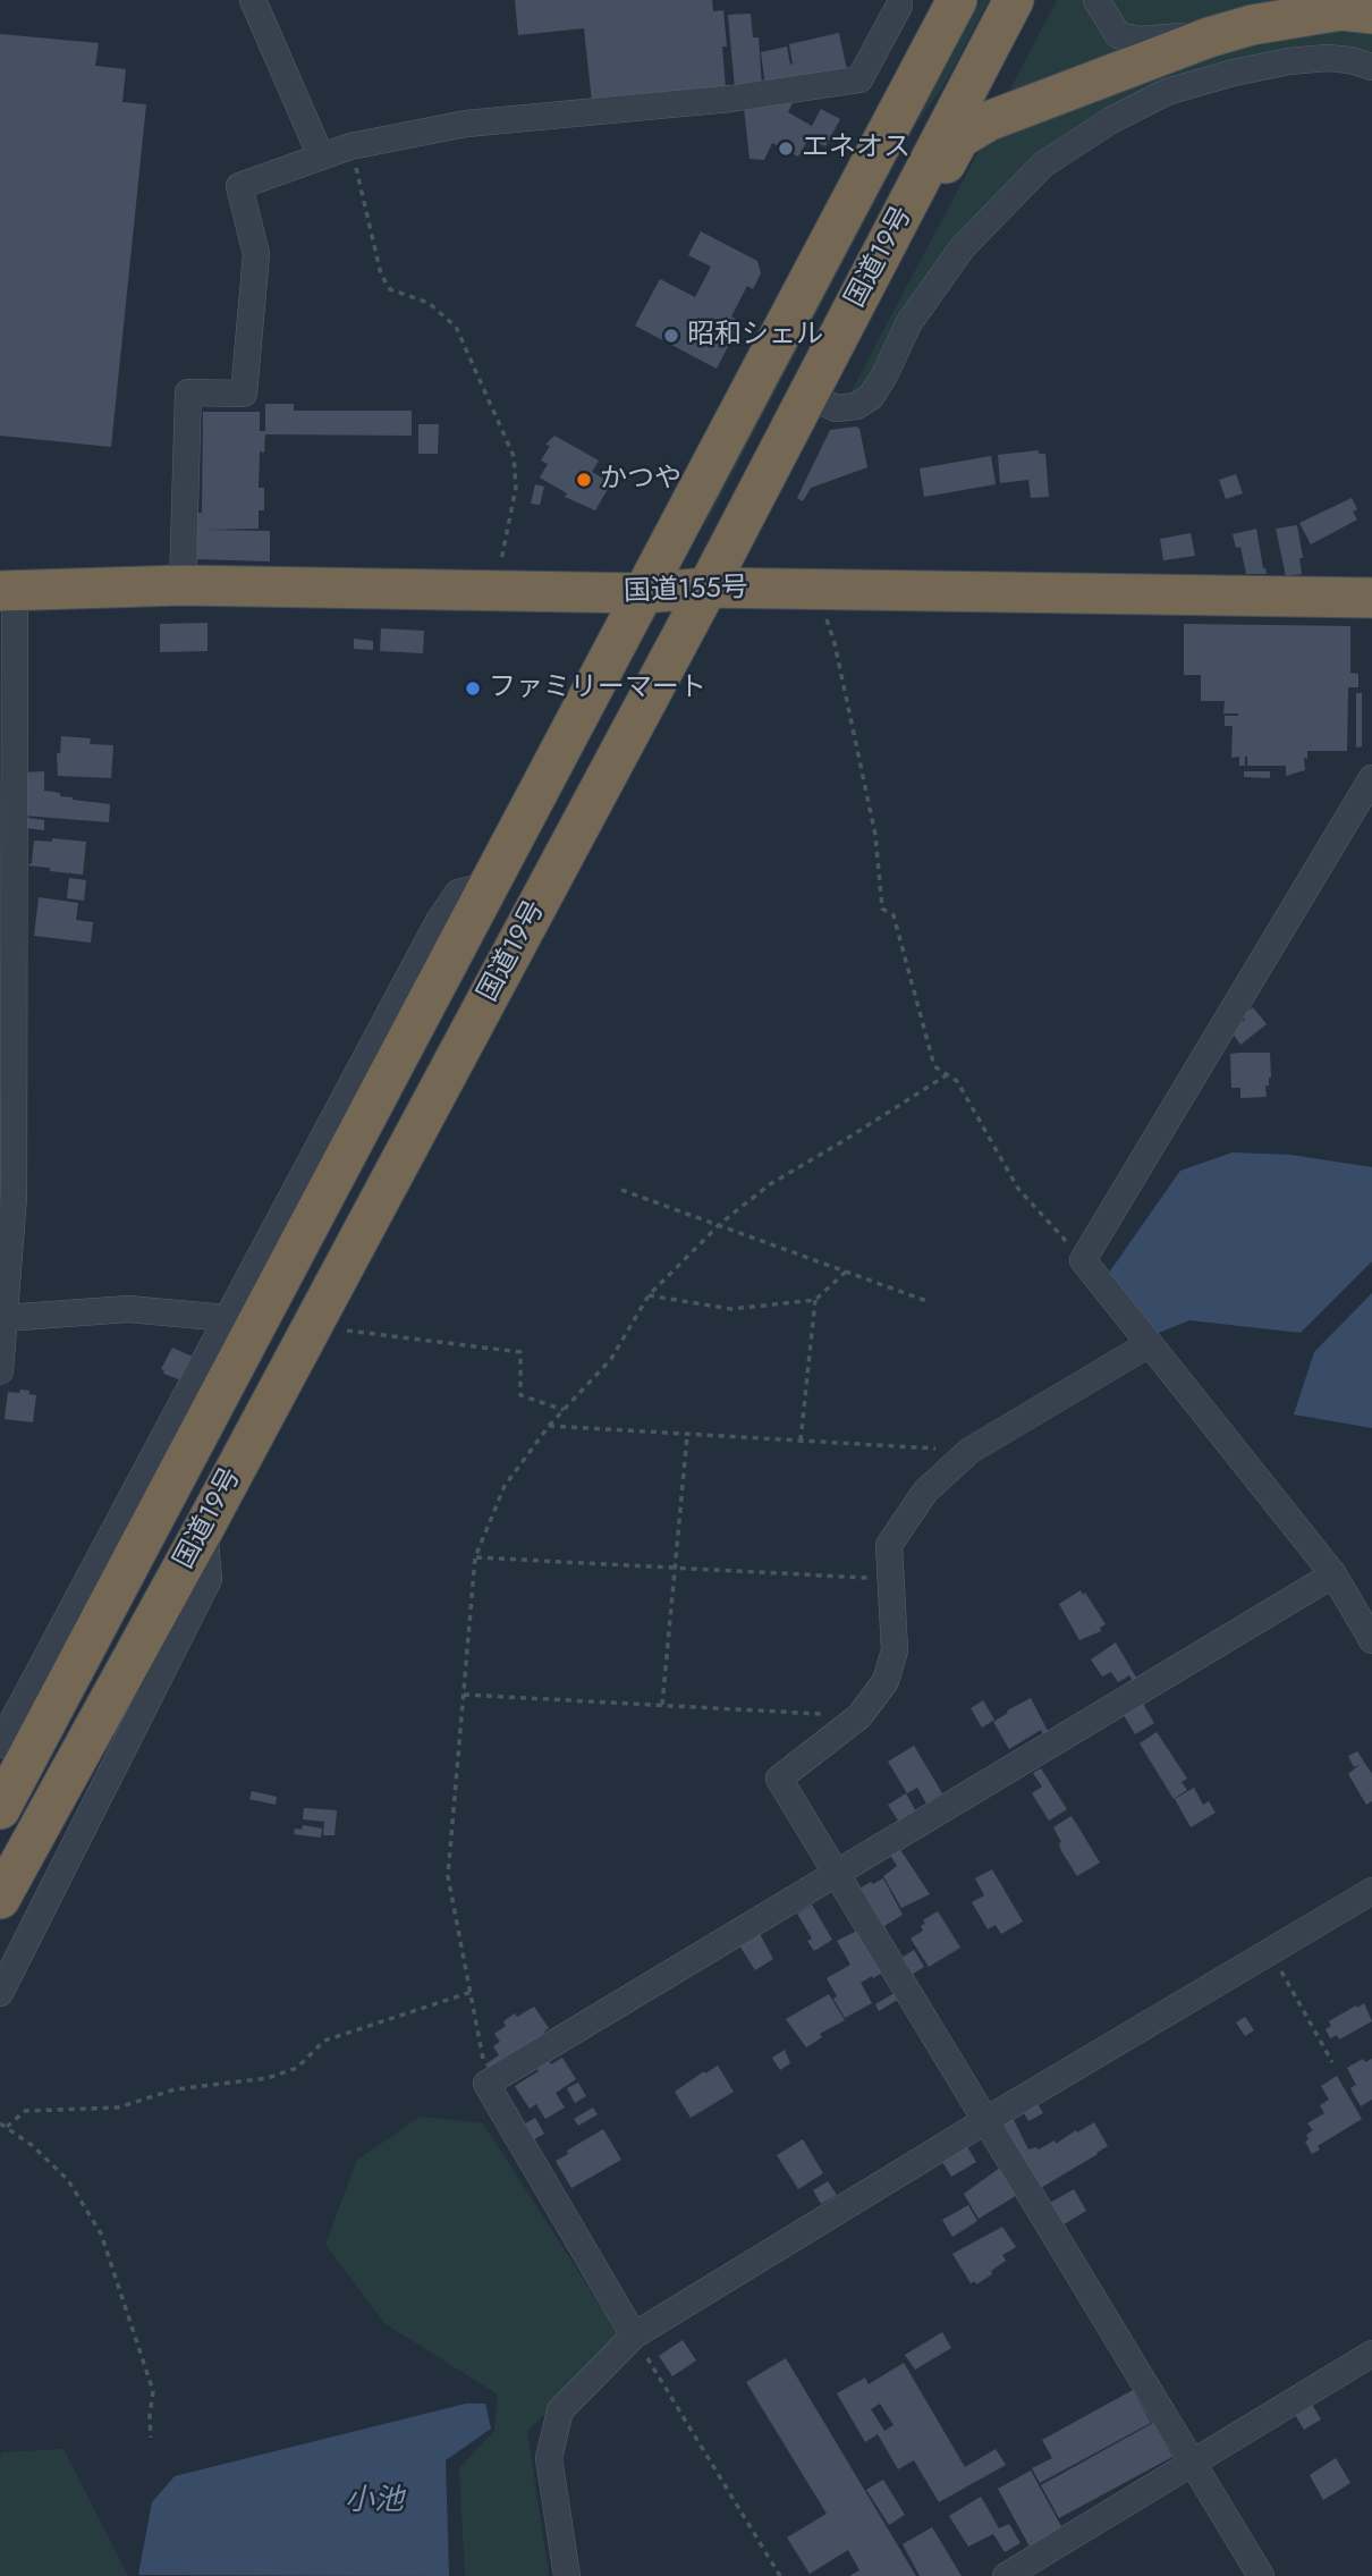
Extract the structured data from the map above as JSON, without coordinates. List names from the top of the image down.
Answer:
{
  "streets": {
    "highway": ["国道19号", "国道155号"]
  },
  "crossings": [
    ["国道19号", "国道155号"]
  ],
  "water": ["小池"],
  "places": [
    "エネオス",
    "昭和シェル",
    "かつや",
    "ファミリーマート"
  ]
}
